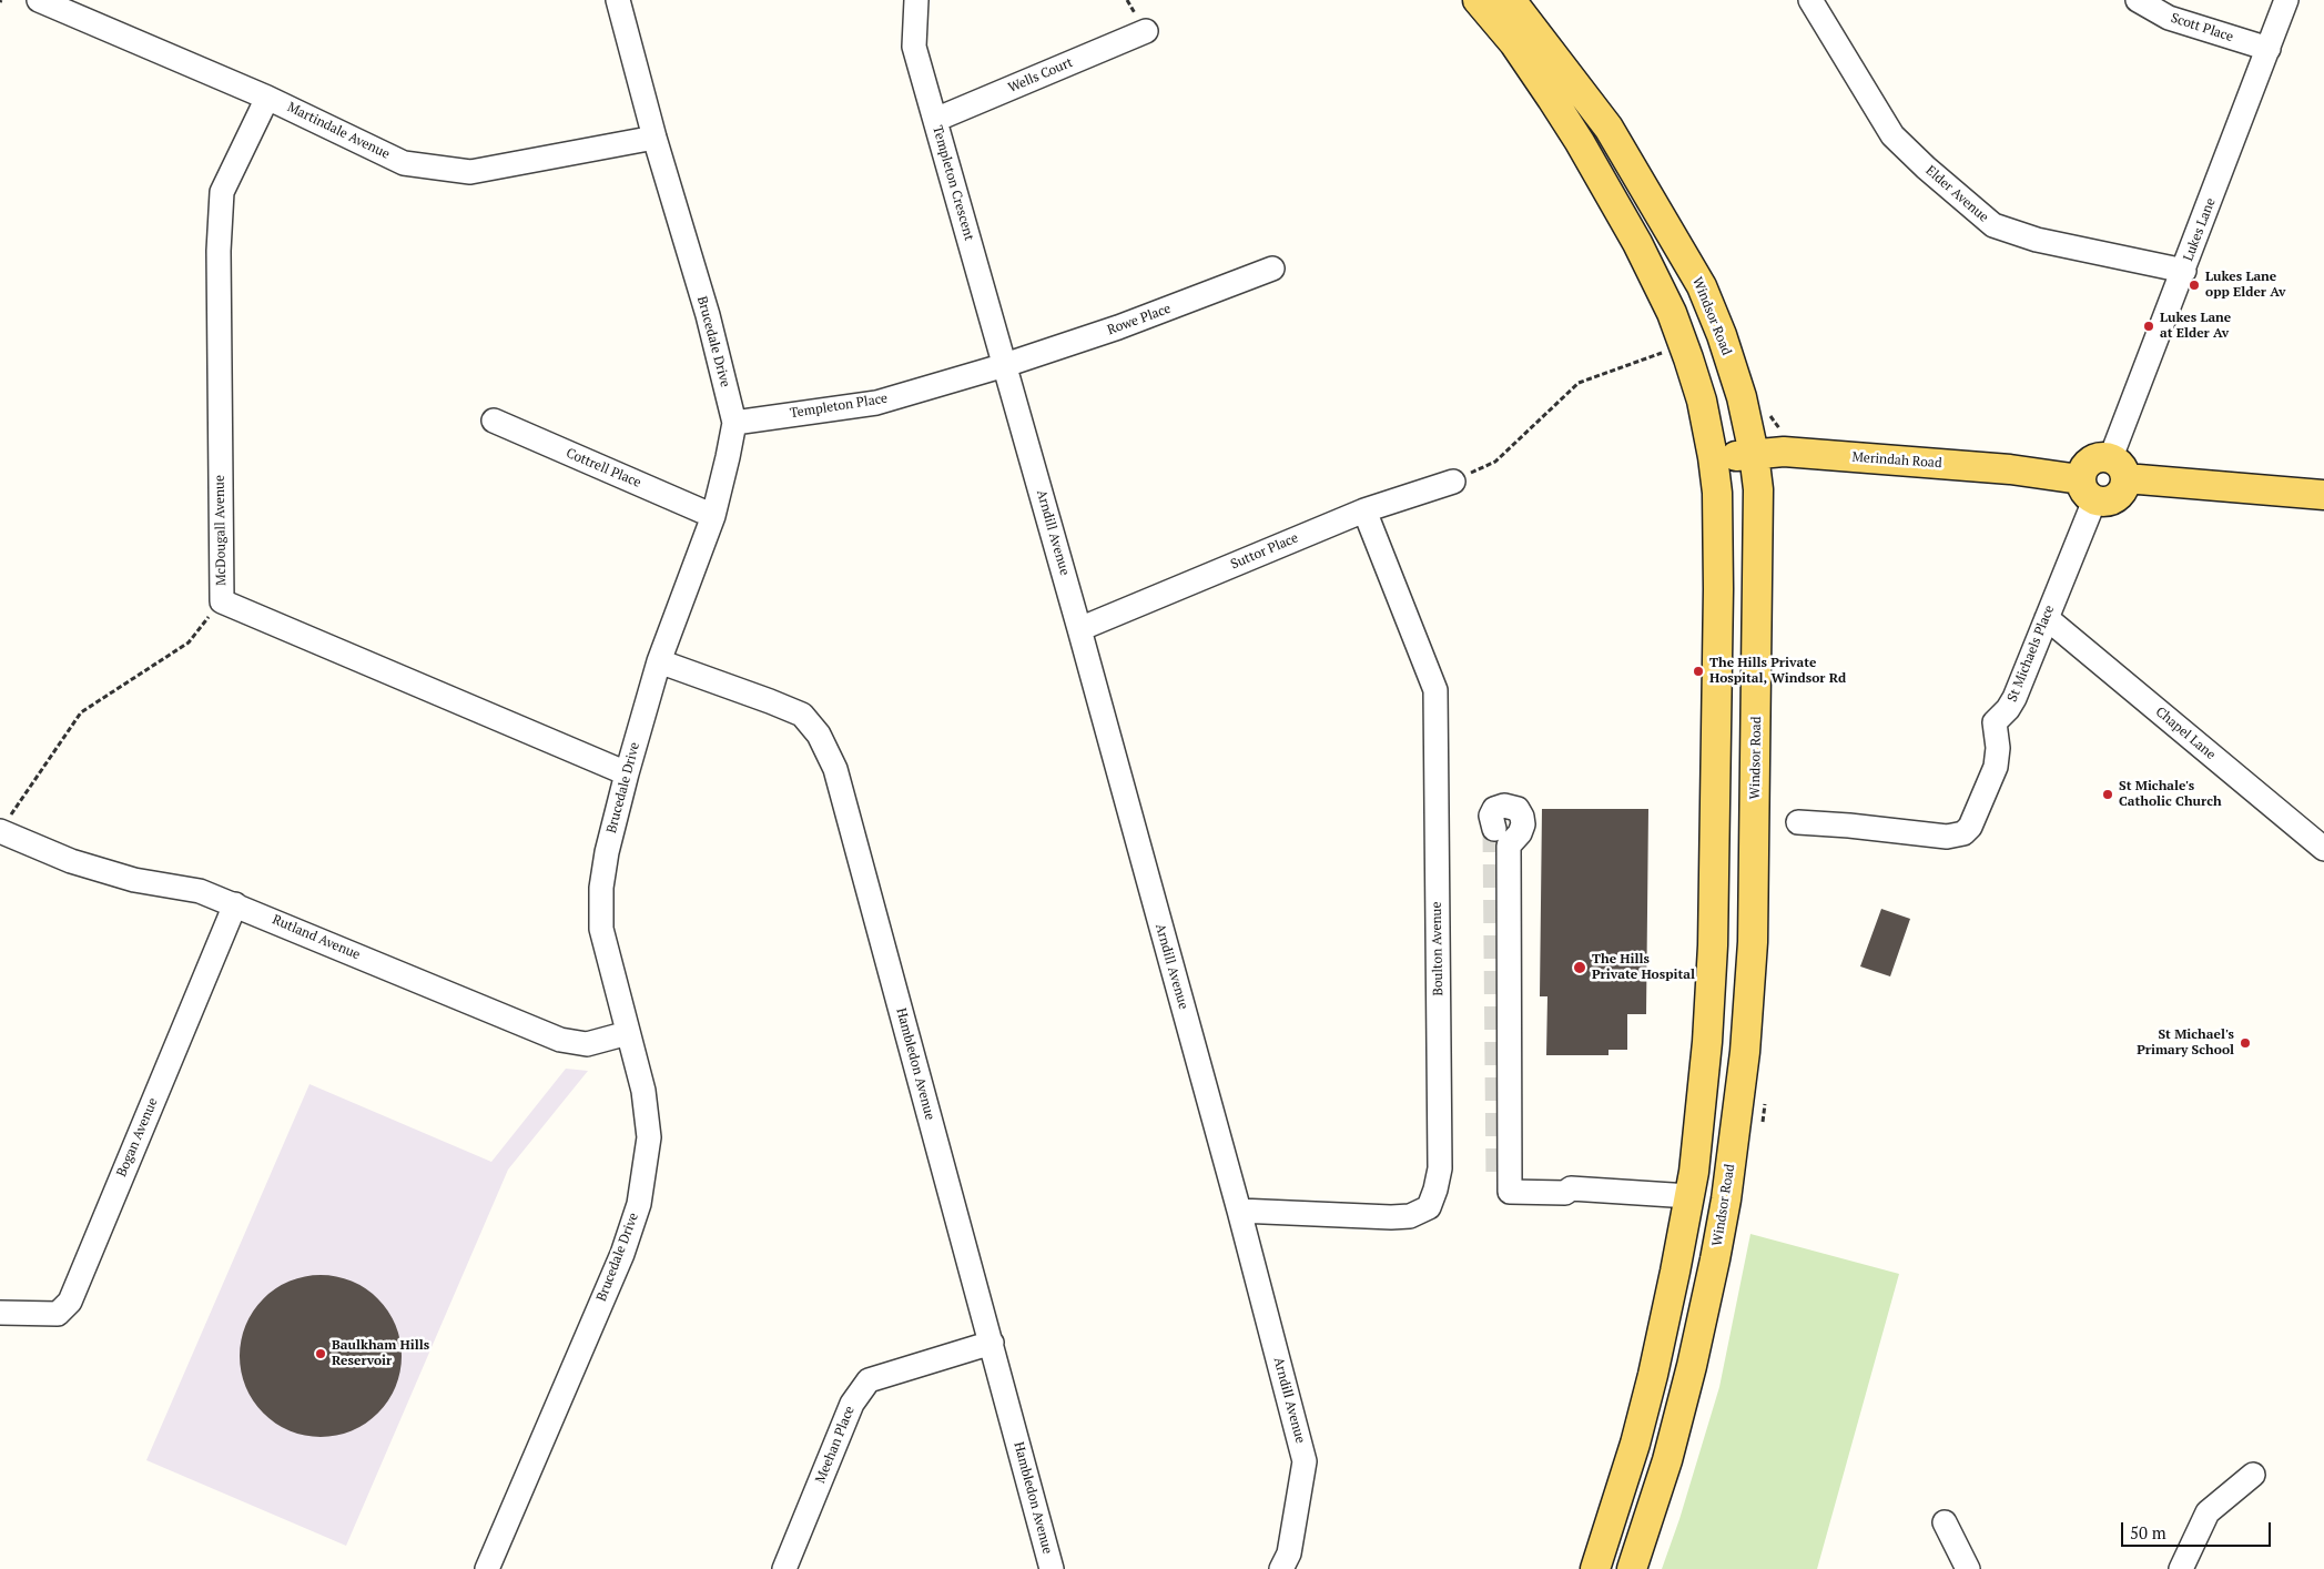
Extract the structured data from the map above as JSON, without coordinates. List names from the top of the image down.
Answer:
{
  "streets": {
    "main road": ["Windsor Road", "Merindah Road"],
    "street": [
      "Scott Place",
      "Wells Court",
      "Martindale Avenue",
      "Templeton Crescent",
      "Elder Avenue",
      "Lukes Lane",
      "Rowe Place",
      "Brucedale Drive",
      "Templeton Place",
      "Cottrell Place",
      "McDougall Avenue",
      "Arndill Avenue",
      "Suttor Place",
      "St Michaels Place",
      "Chapel Lane",
      "Rutland Avenue",
      "Boulton Avenue",
      "Hambledon Avenue",
      "Bogan Avenue",
      "Meehan Place"
    ]
  },
  "crossings": [
    ["Scott Place", "Lukes Lane"],
    ["Wells Court", "Templeton Crescent"],
    ["Martindale Avenue", "Brucedale Drive"],
    ["Martindale Avenue", "McDougall Avenue"],
    ["Templeton Crescent", "Rowe Place"],
    ["Templeton Crescent", "Templeton Place"],
    ["Templeton Crescent", "Arndill Avenue"],
    ["Elder Avenue", "Lukes Lane"],
    ["Lukes Lane", "Merindah Road"],
    ["Lukes Lane", "St Michaels Place"],
    ["Windsor Road", "Merindah Road"],
    ["Rowe Place", "Templeton Place"],
    ["Rowe Place", "Arndill Avenue"],
    ["Brucedale Drive", "Templeton Place"],
    ["Brucedale Drive", "Cottrell Place"],
    ["Brucedale Drive", "McDougall Avenue"],
    ["Brucedale Drive", "Rutland Avenue"],
    ["Brucedale Drive", "Hambledon Avenue"],
    ["Templeton Place", "Arndill Avenue"],
    ["Merindah Road", "St Michaels Place"],
    ["Arndill Avenue", "Suttor Place"],
    ["Arndill Avenue", "Boulton Avenue"],
    ["Suttor Place", "Boulton Avenue"],
    ["St Michaels Place", "Chapel Lane"],
    ["Rutland Avenue", "Bogan Avenue"],
    ["Hambledon Avenue", "Meehan Place"]
  ],
  "places": [
    "Lukes Lane opp Elder Av",
    "Lukes Lane at Elder Av",
    "The Hills Private Hospital, Windsor Rd",
    "St Michale's Catholic Church",
    "The Hills Private Hospital",
    "St Michael's Primary School",
    "Baulkham Hills Reservoir"
  ],
  "scale_bar": "50 m"
}
